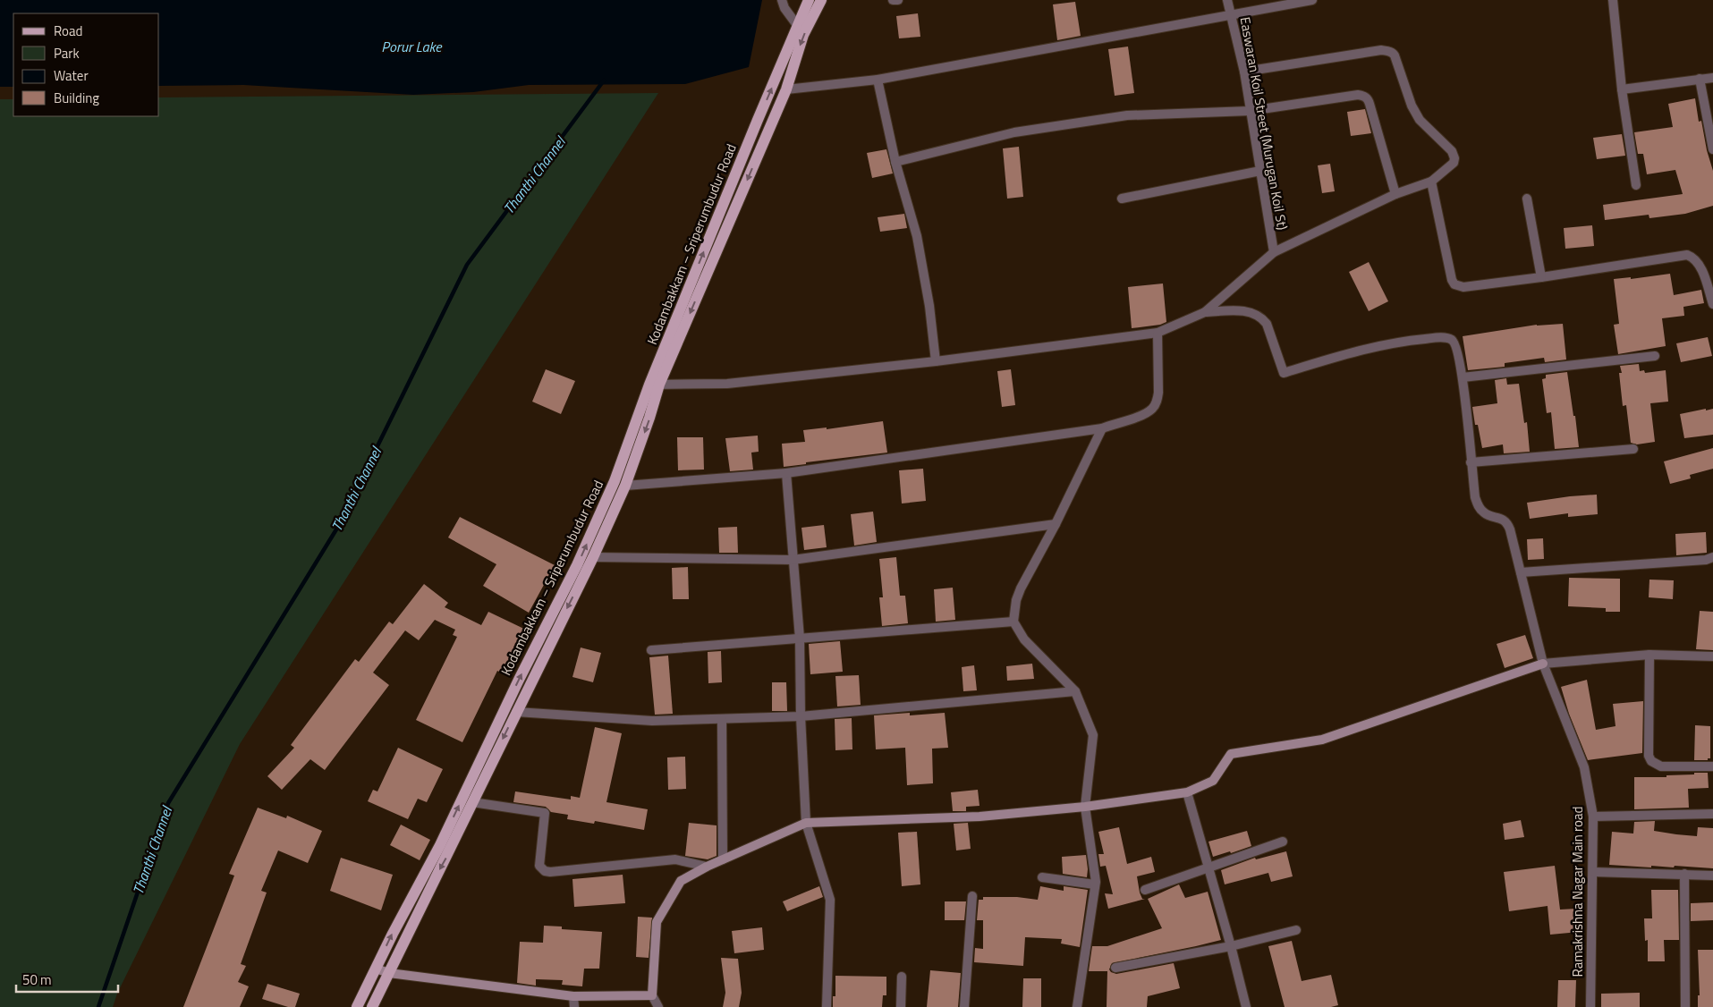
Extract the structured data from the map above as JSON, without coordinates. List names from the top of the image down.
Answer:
{
  "streets": {
    "main road": ["Kodambakkam – Sriperumbudur Road"],
    "street": ["Easwaran Koil Street (Murugan Koil St)", "Ramakrishna Nagar Main road"]
  },
  "water": ["Porur Lake", "Thanthi Channel"],
  "legend": [
    "Road",
    "Park",
    "Water",
    "Building"
  ],
  "scale_bar": "50 m"
}
